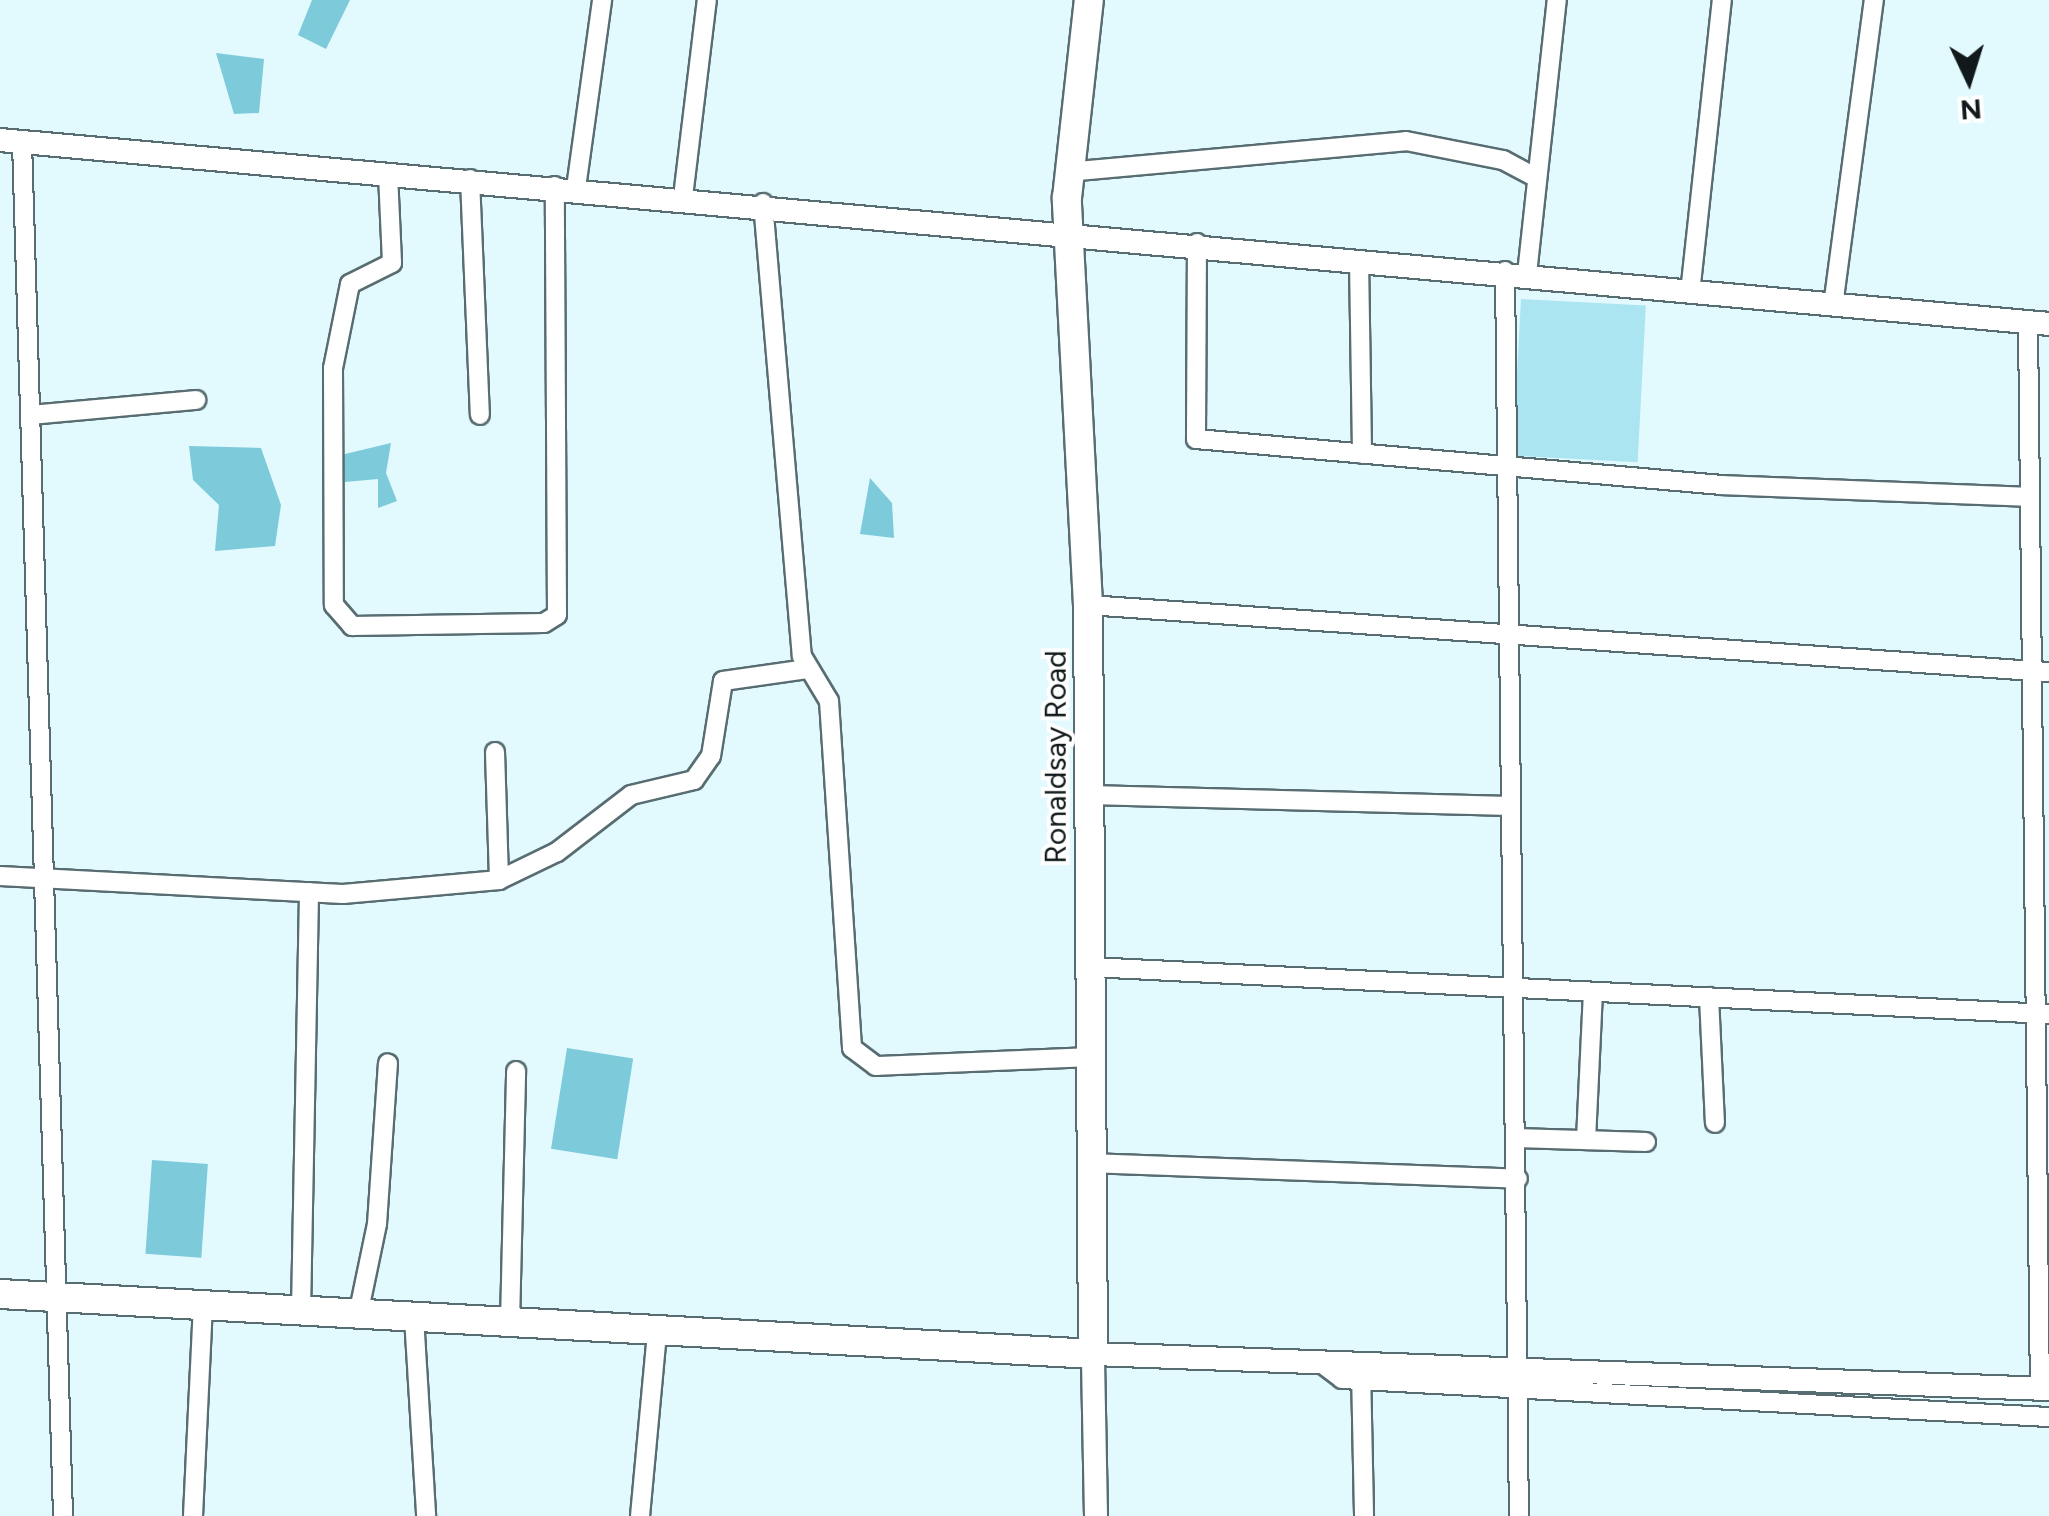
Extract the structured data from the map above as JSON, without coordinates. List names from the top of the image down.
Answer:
{
  "streets": {
    "main road": ["Ronaldsay Road"]
  },
  "north": "bottom"
}
